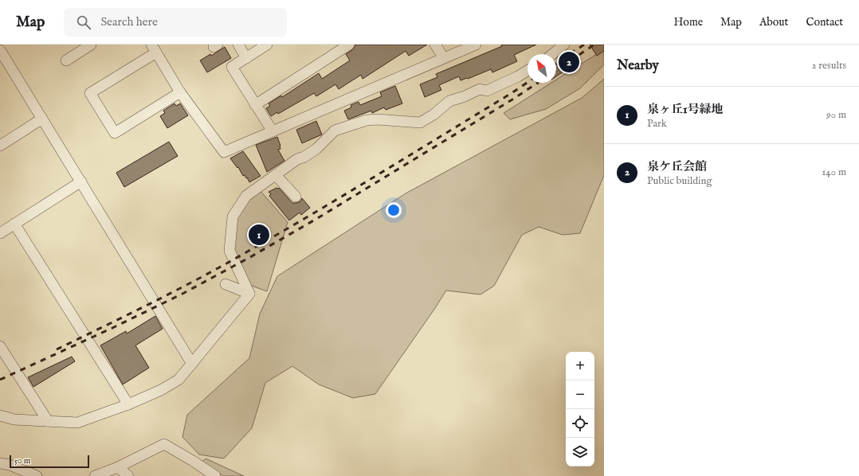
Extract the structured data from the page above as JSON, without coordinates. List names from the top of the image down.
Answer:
{
  "scale_bar": "50 m",
  "north": "top left",
  "page": {
    "header": "Map",
    "search": "Search here",
    "nav": [
      "Home",
      "Map",
      "About",
      "Contact"
    ],
    "heading": ["Nearby", "2 results"],
    "pins": ["2", "1"],
    "list": [
      {
        "mark": "1",
        "name": "泉ヶ丘1号緑地",
        "note": "Park",
        "value": "90 m"
      },
      {
        "mark": "2",
        "name": "泉ケ丘会館",
        "note": "Public building",
        "value": "140 m"
      }
    ],
    "map_buttons": ["+", "−"],
    "scale": "50 m"
  }
}
